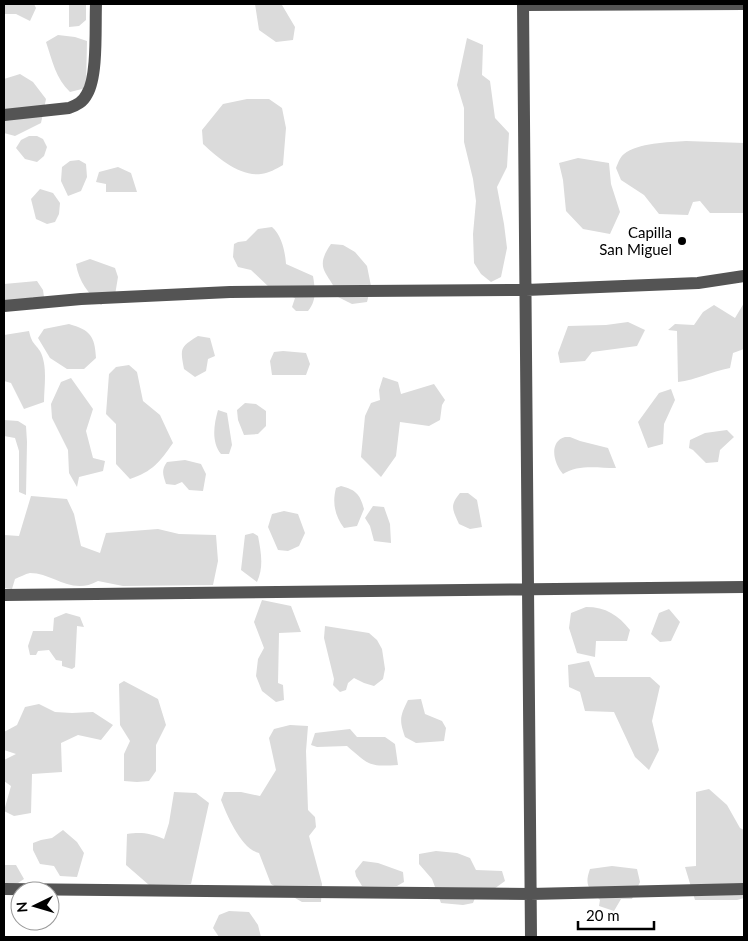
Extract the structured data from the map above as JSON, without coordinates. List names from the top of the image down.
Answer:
{
  "places": ["Capilla San Miguel"],
  "scale_bar": "20 m",
  "north": "left"
}
